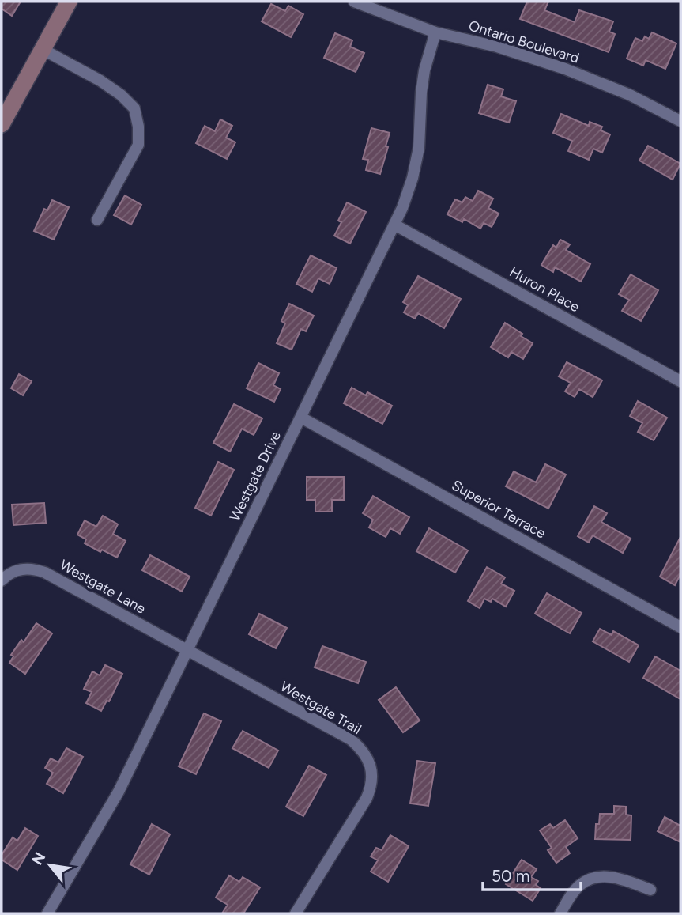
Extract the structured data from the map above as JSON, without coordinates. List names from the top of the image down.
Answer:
{
  "streets": {
    "street": [
      "Ontario Boulevard",
      "Huron Place",
      "Westgate Drive",
      "Superior Terrace",
      "Westgate Lane",
      "Westgate Trail"
    ]
  },
  "crossings": [
    ["Ontario Boulevard", "Westgate Drive"],
    ["Huron Place", "Westgate Drive"],
    ["Westgate Drive", "Superior Terrace"],
    ["Westgate Drive", "Westgate Lane"],
    ["Westgate Drive", "Westgate Trail"],
    ["Westgate Lane", "Westgate Trail"]
  ],
  "scale_bar": "50 m",
  "north": "top left"
}
